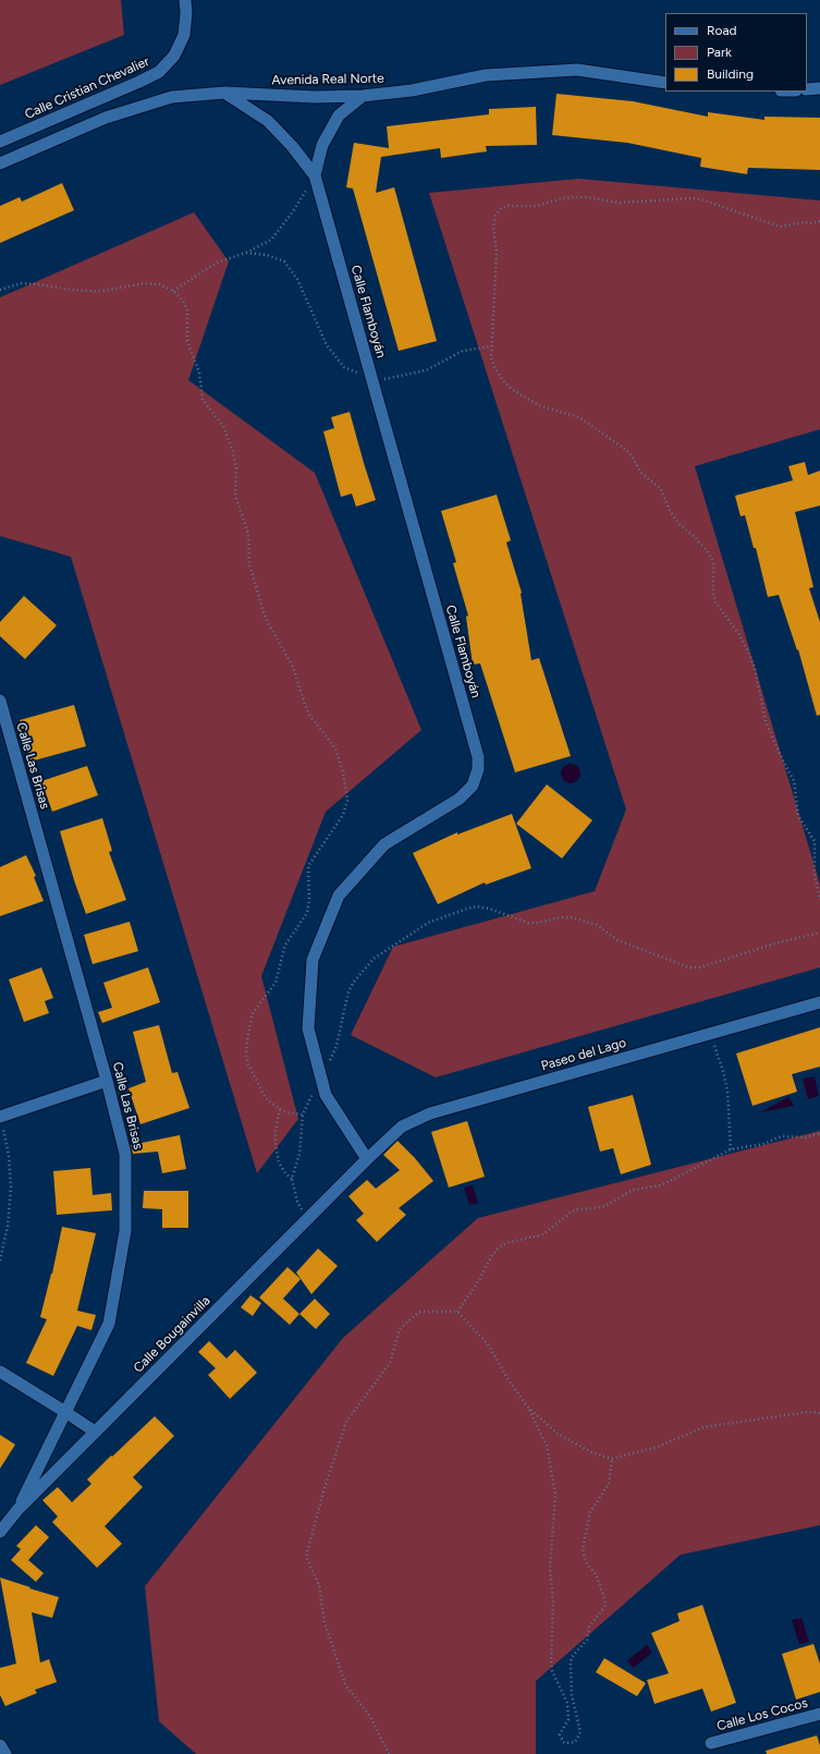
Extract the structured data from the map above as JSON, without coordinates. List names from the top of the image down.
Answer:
{
  "streets": {
    "street": [
      "Avenida Real Norte",
      "Calle Cristian Chevalier",
      "Calle Flamboyán",
      "Calle Las Brisas",
      "Paseo del Lago",
      "Calle Bougainvilla",
      "Calle Los Cocos"
    ]
  },
  "crossings": [
    ["Calle Flamboyán", "Paseo del Lago"],
    ["Calle Flamboyán", "Calle Bougainvilla"],
    ["Calle Las Brisas", "Calle Bougainvilla"],
    ["Paseo del Lago", "Calle Bougainvilla"]
  ],
  "legend": ["Road", "Park", "Building"]
}
